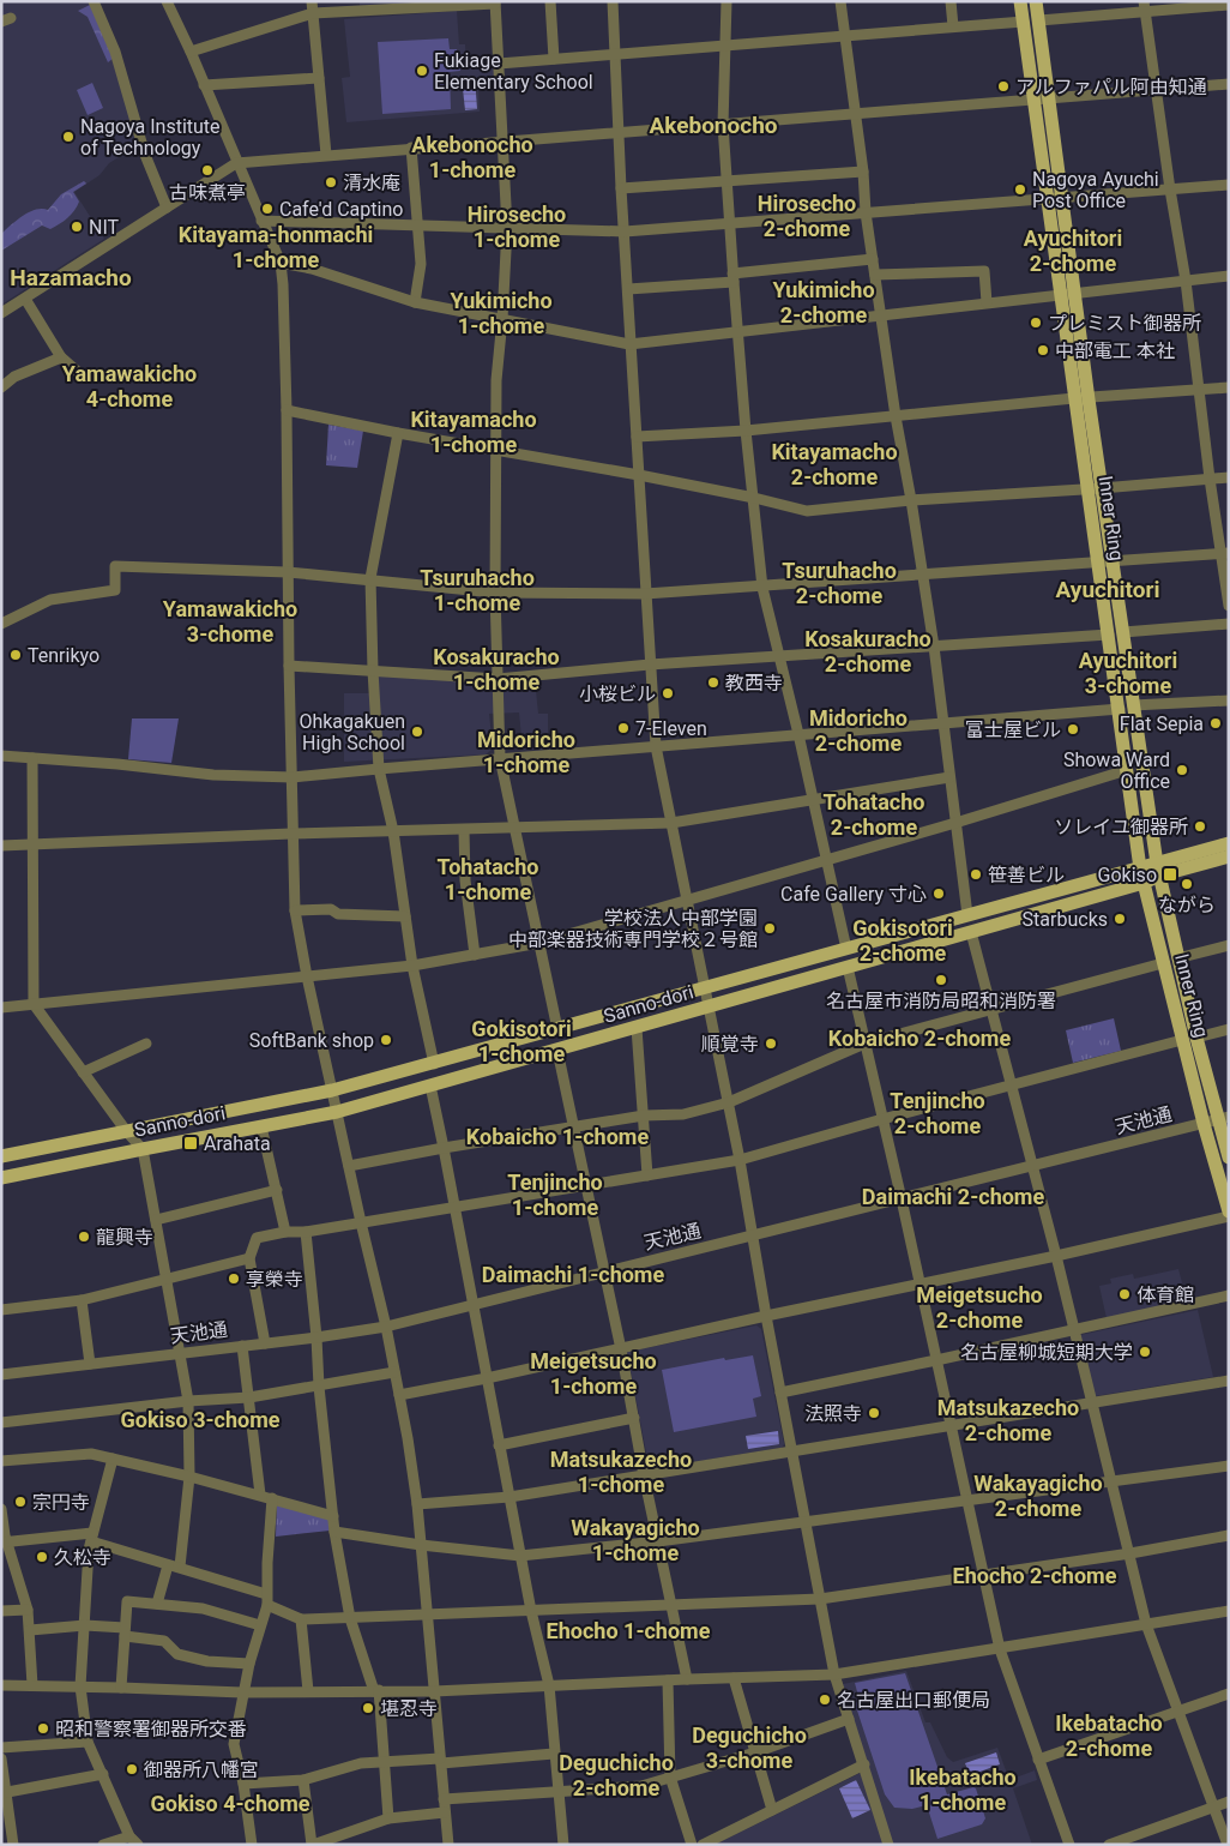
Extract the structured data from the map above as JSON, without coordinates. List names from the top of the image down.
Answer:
{
  "streets": {
    "main road": ["Inner Ring", "Sanno-dori"],
    "street": ["天池通"]
  },
  "crossings": [
    ["Inner Ring", "Sanno-dori"],
    ["Inner Ring", "天池通"]
  ],
  "districts": [
    "Akebonocho",
    "Akebonocho 1-chome",
    "Hirosecho 2-chome",
    "Hirosecho 1-chome",
    "Kitayama-honmachi 1-chome",
    "Ayuchitori 2-chome",
    "Hazamacho",
    "Yukimicho 2-chome",
    "Yukimicho 1-chome",
    "Yamawakicho 4-chome",
    "Kitayamacho 1-chome",
    "Kitayamacho 2-chome",
    "Tsuruhacho 2-chome",
    "Tsuruhacho 1-chome",
    "Ayuchitori",
    "Yamawakicho 3-chome",
    "Kosakuracho 2-chome",
    "Kosakuracho 1-chome",
    "Ayuchitori 3-chome",
    "Midoricho 2-chome",
    "Midoricho 1-chome",
    "Tohatacho 2-chome",
    "Tohatacho 1-chome",
    "Gokisotori 2-chome",
    "Gokisotori 1-chome",
    "Kobaicho 2-chome",
    "Tenjincho 2-chome",
    "Kobaicho 1-chome",
    "Tenjincho 1-chome",
    "Daimachi 2-chome",
    "Daimachi 1-chome",
    "Meigetsucho 2-chome",
    "Meigetsucho 1-chome",
    "Matsukazecho 2-chome",
    "Gokiso 3-chome",
    "Matsukazecho 1-chome",
    "Wakayagicho 2-chome",
    "Wakayagicho 1-chome",
    "Ehocho 2-chome",
    "Ehocho 1-chome",
    "Ikebatacho 2-chome",
    "Deguchicho 3-chome",
    "Deguchicho 2-chome",
    "Ikebatacho 1-chome",
    "Gokiso 4-chome"
  ],
  "places": {
    "other": [
      "Fukiage Elementary School",
      "アルファパル阿由知通",
      "Nagoya Institute of Technology",
      "古味煮亭",
      "清水庵",
      "Nagoya Ayuchi Post Office",
      "Cafe'd Captino",
      "NIT",
      "プレミスト御器所",
      "中部電工 本社",
      "Tenrikyo",
      "教西寺",
      "小桜ビル",
      "Flat Sepia",
      "7-Eleven",
      "富士屋ビル",
      "Ohkagakuen High School",
      "Showa Ward Office",
      "ソレイユ御器所",
      "笹善ビル",
      "ながら",
      "Cafe Gallery 寸心",
      "Starbucks",
      "学校法人中部学園 中部楽器技術専門学校２号館",
      "名古屋市消防局昭和消防署",
      "SoftBank shop",
      "順覚寺",
      "龍興寺",
      "享榮寺",
      "体育館",
      "名古屋柳城短期大学",
      "法照寺",
      "宗円寺",
      "久松寺",
      "名古屋出口郵便局",
      "堪忍寺",
      "昭和警察署御器所交番",
      "御器所八幡宮"
    ],
    "transit": ["Gokiso", "Arahata"]
  }
}
